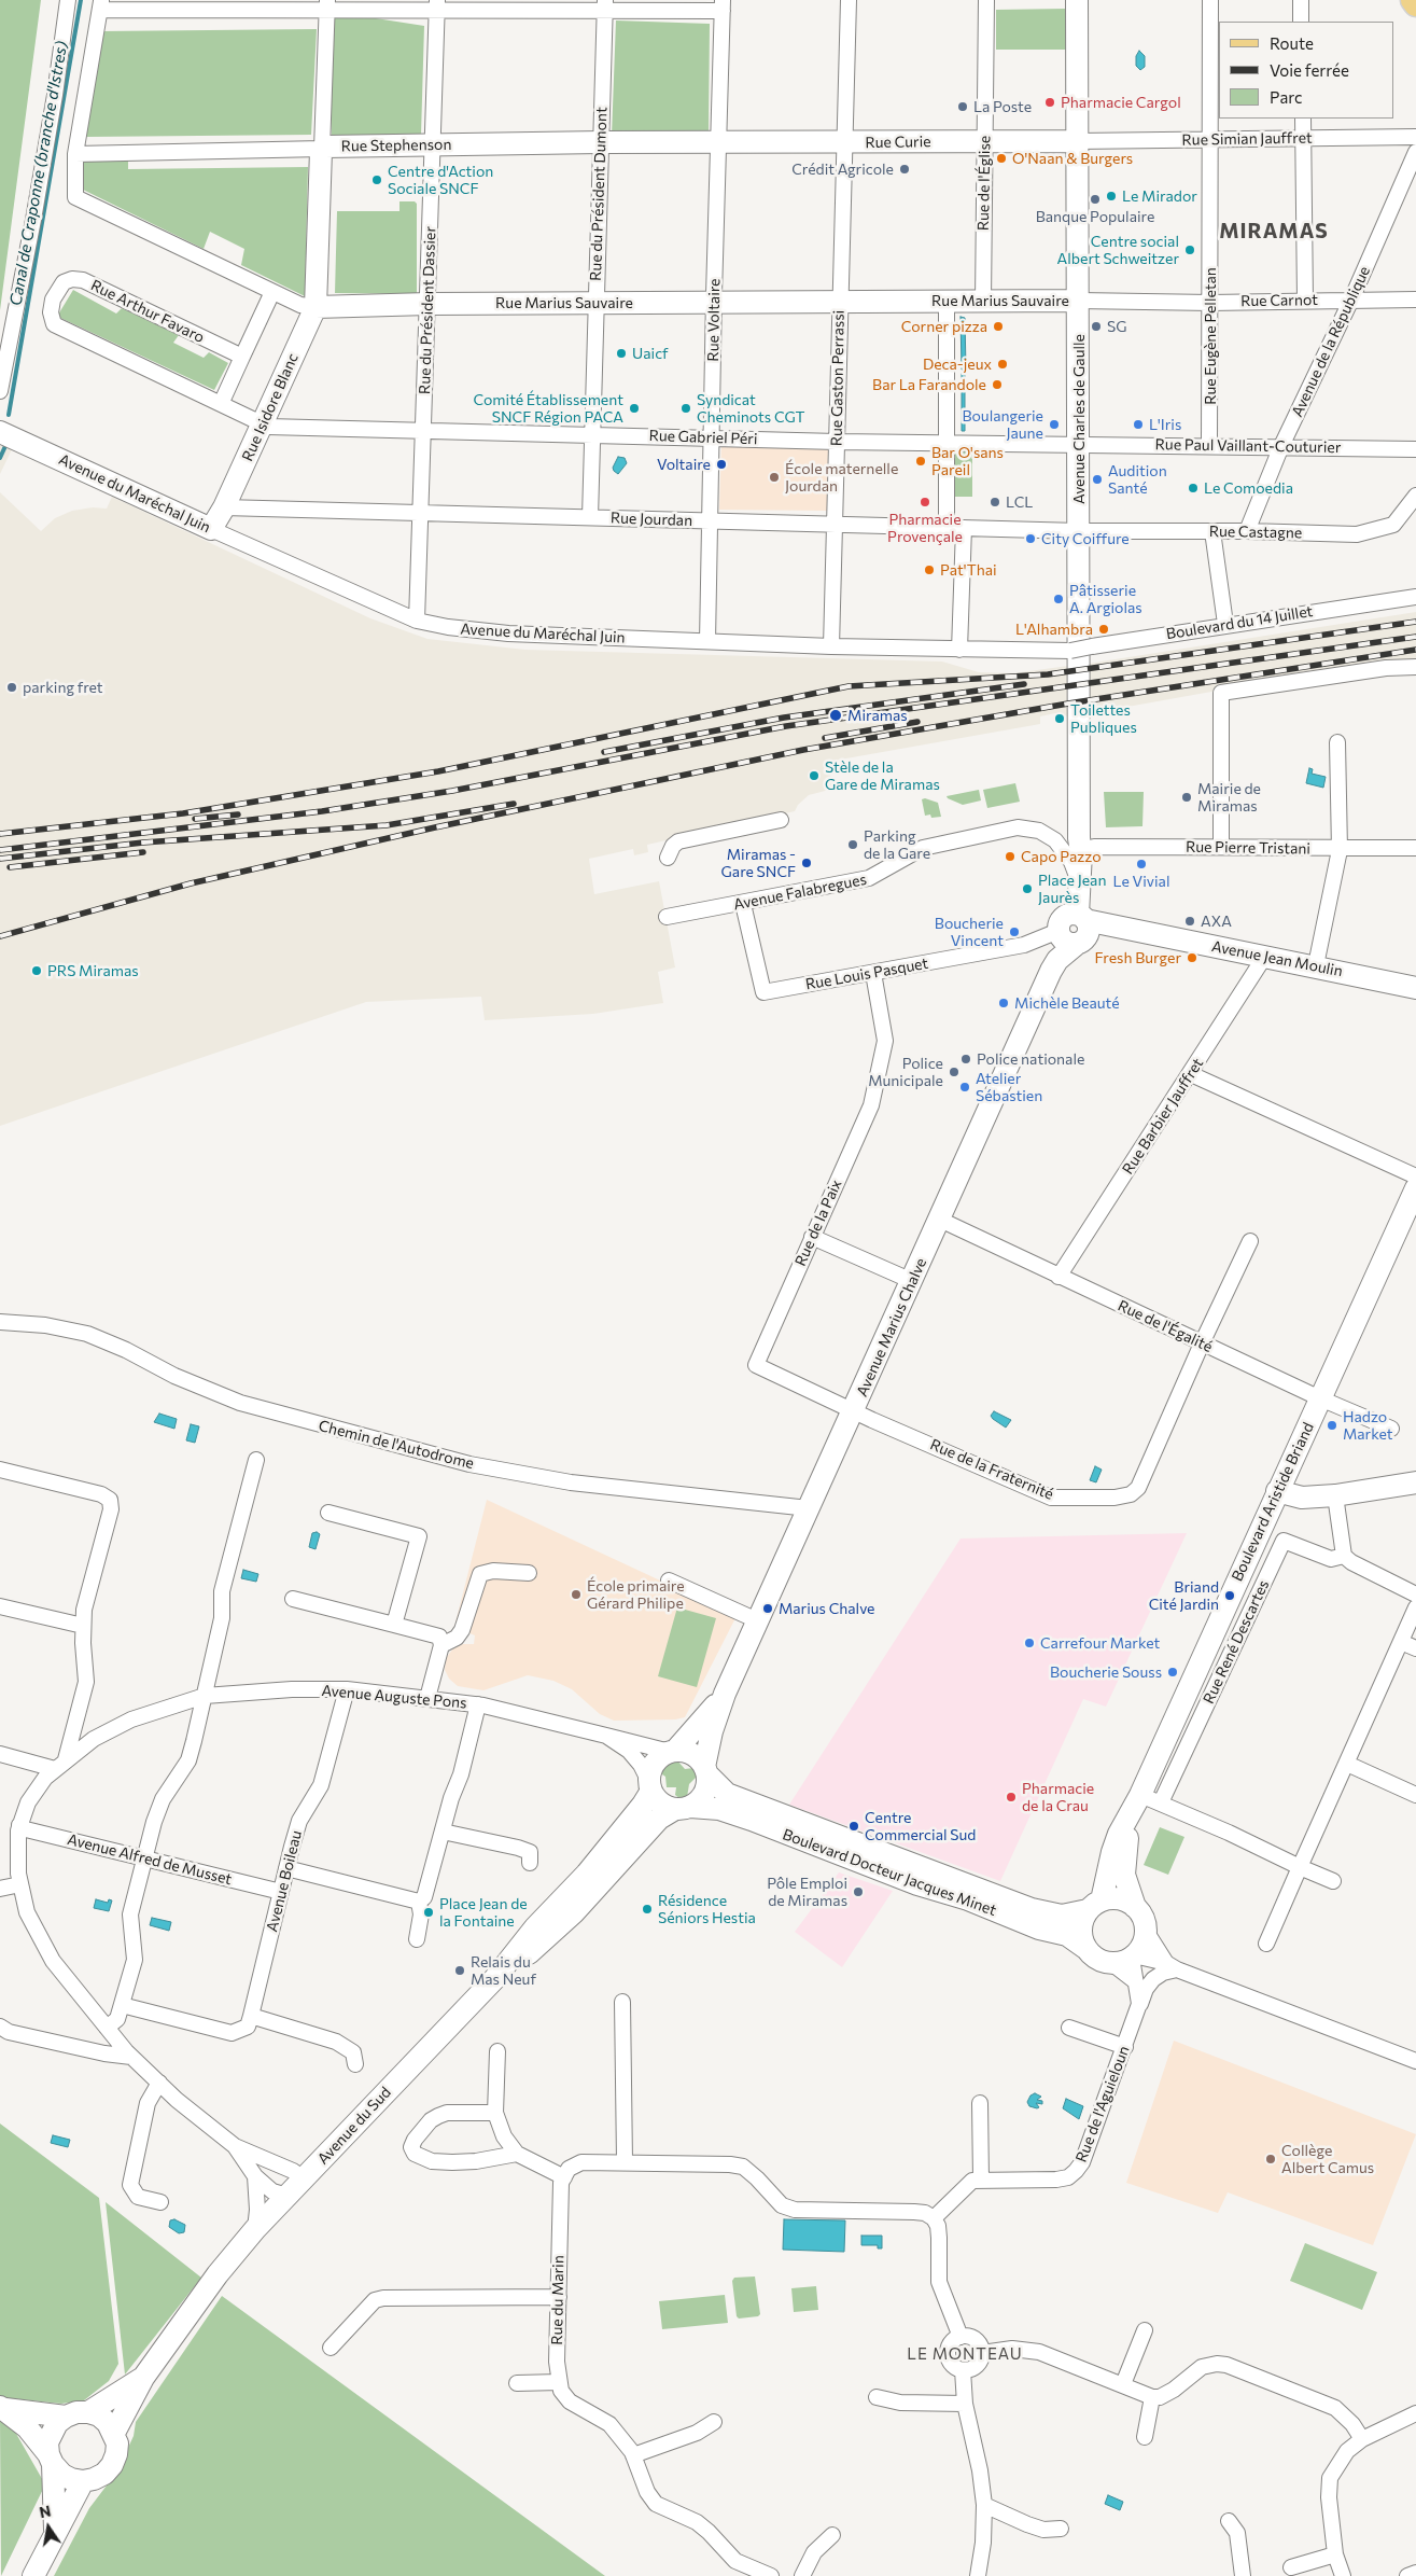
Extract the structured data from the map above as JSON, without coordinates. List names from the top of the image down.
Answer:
{
  "streets": {
    "main road": [
      "Rue Curie",
      "Rue Stephenson",
      "Rue Marius Sauvaire",
      "Rue Isidore Blanc",
      "Avenue Charles de Gaulle",
      "Avenue du Maréchal Juin",
      "Avenue Jean Moulin",
      "Avenue Marius Chalve",
      "Boulevard Aristide Briand",
      "Boulevard Docteur Jacques Minet",
      "Avenue du Sud"
    ],
    "street": [
      "Rue Simian Jauffret",
      "Rue de l'Église",
      "Rue du Président Dumont",
      "Rue Carnot",
      "Rue du Président Dassier",
      "Rue Arthur Favaro",
      "Rue Voltaire",
      "Rue Eugène Pelletan",
      "Avenue de la République",
      "Rue Gaston Perrassi",
      "Rue Gabriel Péri",
      "Rue Paul Vaillant-Couturier",
      "Rue Jourdan",
      "Rue Castagne",
      "Boulevard du 14 Juillet",
      "Rue Pierre Tristani",
      "Avenue Falabregues",
      "Rue Louis Pasquet",
      "Rue Barbier Jauffret",
      "Rue de la Paix",
      "Rue de l'Égalité",
      "Chemin de l'Autodrome",
      "Rue de la Fraternité",
      "Rue René Descartes",
      "Avenue Auguste Pons",
      "Avenue Alfred de Musset",
      "Avenue Boileau",
      "Rue de l'Aguieloun",
      "Rue du Marin"
    ]
  },
  "crossings": [
    ["Rue Simian Jauffret", "Rue Curie"],
    ["Rue Simian Jauffret", "Rue Eugène Pelletan"],
    ["Rue Simian Jauffret", "Avenue Charles de Gaulle"],
    ["Rue Curie", "Rue Stephenson"],
    ["Rue Curie", "Rue de l'Église"],
    ["Rue Curie", "Rue Voltaire"],
    ["Rue Curie", "Rue Gaston Perrassi"],
    ["Rue Curie", "Avenue Charles de Gaulle"],
    ["Rue Stephenson", "Rue du Président Dumont"],
    ["Rue Stephenson", "Rue Marius Sauvaire"],
    ["Rue Stephenson", "Rue du Président Dassier"],
    ["Rue Stephenson", "Rue Voltaire"],
    ["Rue de l'Église", "Rue Marius Sauvaire"],
    ["Rue du Président Dumont", "Rue Marius Sauvaire"],
    ["Rue du Président Dumont", "Rue Gabriel Péri"],
    ["Rue du Président Dumont", "Rue Jourdan"],
    ["Rue Marius Sauvaire", "Rue Carnot"],
    ["Rue Marius Sauvaire", "Rue du Président Dassier"],
    ["Rue Marius Sauvaire", "Rue Voltaire"],
    ["Rue Marius Sauvaire", "Rue Gaston Perrassi"],
    ["Rue Marius Sauvaire", "Rue Isidore Blanc"],
    ["Rue Marius Sauvaire", "Avenue Charles de Gaulle"],
    ["Rue Carnot", "Rue Eugène Pelletan"],
    ["Rue Carnot", "Avenue de la République"],
    ["Rue Carnot", "Avenue Charles de Gaulle"],
    ["Rue du Président Dassier", "Rue Gabriel Péri"],
    ["Rue du Président Dassier", "Avenue du Maréchal Juin"],
    ["Rue du Président Dassier", "Rue Jourdan"],
    ["Rue Arthur Favaro", "Rue Isidore Blanc"],
    ["Rue Arthur Favaro", "Rue Gabriel Péri"],
    ["Rue Voltaire", "Rue Gabriel Péri"],
    ["Rue Voltaire", "Avenue du Maréchal Juin"],
    ["Rue Voltaire", "Rue Jourdan"],
    ["Rue Eugène Pelletan", "Rue Paul Vaillant-Couturier"],
    ["Avenue de la République", "Rue Paul Vaillant-Couturier"],
    ["Avenue de la République", "Rue Castagne"],
    ["Rue Gaston Perrassi", "Rue Gabriel Péri"],
    ["Rue Gaston Perrassi", "Avenue du Maréchal Juin"],
    ["Rue Gaston Perrassi", "Rue Jourdan"],
    ["Rue Isidore Blanc", "Rue Gabriel Péri"],
    ["Rue Isidore Blanc", "Avenue du Maréchal Juin"],
    ["Rue Isidore Blanc", "Rue Jourdan"],
    ["Avenue Charles de Gaulle", "Rue Gabriel Péri"],
    ["Avenue Charles de Gaulle", "Rue Paul Vaillant-Couturier"],
    ["Avenue Charles de Gaulle", "Rue Jourdan"],
    ["Avenue Charles de Gaulle", "Rue Castagne"],
    ["Avenue Charles de Gaulle", "Rue Pierre Tristani"],
    ["Avenue Charles de Gaulle", "Avenue Falabregues"],
    ["Rue Gabriel Péri", "Rue Paul Vaillant-Couturier"],
    ["Avenue du Maréchal Juin", "Boulevard du 14 Juillet"],
    ["Rue Jourdan", "Rue Castagne"],
    ["Rue Pierre Tristani", "Avenue Falabregues"],
    ["Avenue Falabregues", "Rue Louis Pasquet"],
    ["Avenue Jean Moulin", "Rue Louis Pasquet"],
    ["Avenue Jean Moulin", "Rue Barbier Jauffret"],
    ["Avenue Jean Moulin", "Avenue Marius Chalve"],
    ["Rue Louis Pasquet", "Rue de la Paix"],
    ["Rue Louis Pasquet", "Avenue Marius Chalve"],
    ["Rue Barbier Jauffret", "Rue de l'Égalité"],
    ["Rue de la Paix", "Avenue Marius Chalve"],
    ["Rue de la Paix", "Rue de la Fraternité"],
    ["Rue de l'Égalité", "Avenue Marius Chalve"],
    ["Rue de l'Égalité", "Rue de la Fraternité"],
    ["Rue de l'Égalité", "Boulevard Aristide Briand"],
    ["Avenue Marius Chalve", "Chemin de l'Autodrome"],
    ["Avenue Marius Chalve", "Rue de la Fraternité"],
    ["Avenue Marius Chalve", "Avenue Auguste Pons"],
    ["Avenue Marius Chalve", "Boulevard Docteur Jacques Minet"],
    ["Avenue Marius Chalve", "Avenue du Sud"],
    ["Boulevard Aristide Briand", "Boulevard Docteur Jacques Minet"],
    ["Boulevard Aristide Briand", "Rue de l'Aguieloun"],
    ["Avenue Auguste Pons", "Avenue Alfred de Musset"],
    ["Avenue Auguste Pons", "Boulevard Docteur Jacques Minet"],
    ["Avenue Auguste Pons", "Avenue Boileau"],
    ["Avenue Auguste Pons", "Avenue du Sud"],
    ["Avenue Alfred de Musset", "Avenue Boileau"],
    ["Boulevard Docteur Jacques Minet", "Rue de l'Aguieloun"],
    ["Boulevard Docteur Jacques Minet", "Avenue du Sud"]
  ],
  "districts": ["MIRAMAS", "LE MONTEAU"],
  "water": ["Canal de Craponne (branche d'Istres)"],
  "places": [
    "Pharmacie Cargol",
    "La Poste",
    "O'Naan & Burgers",
    "Crédit Agricole",
    "Centre d'Action Sociale SNCF",
    "Le Mirador",
    "Banque Populaire",
    "Centre social Albert Schweitzer",
    "Corner pizza",
    "SG",
    "Uaicf",
    "Deca-jeux",
    "Bar La Farandole",
    "Comité Établissement SNCF Région PACA",
    "Syndicat Cheminots CGT",
    "Boulangerie Jaune",
    "L'Iris",
    "Bar O'sans Pareil",
    "Voltaire",
    "École maternelle Jourdan",
    "Audition Santé",
    "Le Comoedia",
    "Pharmacie Provençale",
    "LCL",
    "City Coiffure",
    "Pat'Thai",
    "Pâtisserie A. Argiolas",
    "L'Alhambra",
    "parking fret",
    "Miramas",
    "Toilettes Publiques",
    "Stèle de la Gare de Miramas",
    "Mairie de Miramas",
    "Parking de la Gare",
    "Capo Pazzo",
    "Miramas - Gare SNCF",
    "Le Vivial",
    "Place Jean Jaurès",
    "AXA",
    "Boucherie Vincent",
    "Fresh Burger",
    "PRS Miramas",
    "Michèle Beauté",
    "Police nationale",
    "Police Municipale",
    "Atelier Sébastien",
    "Hadzo Market",
    "École primaire Gérard Philipe",
    "Briand Cité Jardin",
    "Marius Chalve",
    "Carrefour Market",
    "Boucherie Souss",
    "Pharmacie de la Crau",
    "Centre Commercial Sud",
    "Pôle Emploi de Miramas",
    "Résidence Séniors Hestia",
    "Place Jean de la Fontaine",
    "Relais du Mas Neuf",
    "Collège Albert Camus"
  ],
  "legend": ["Route", "Voie ferrée", "Parc"],
  "north": "top"
}
